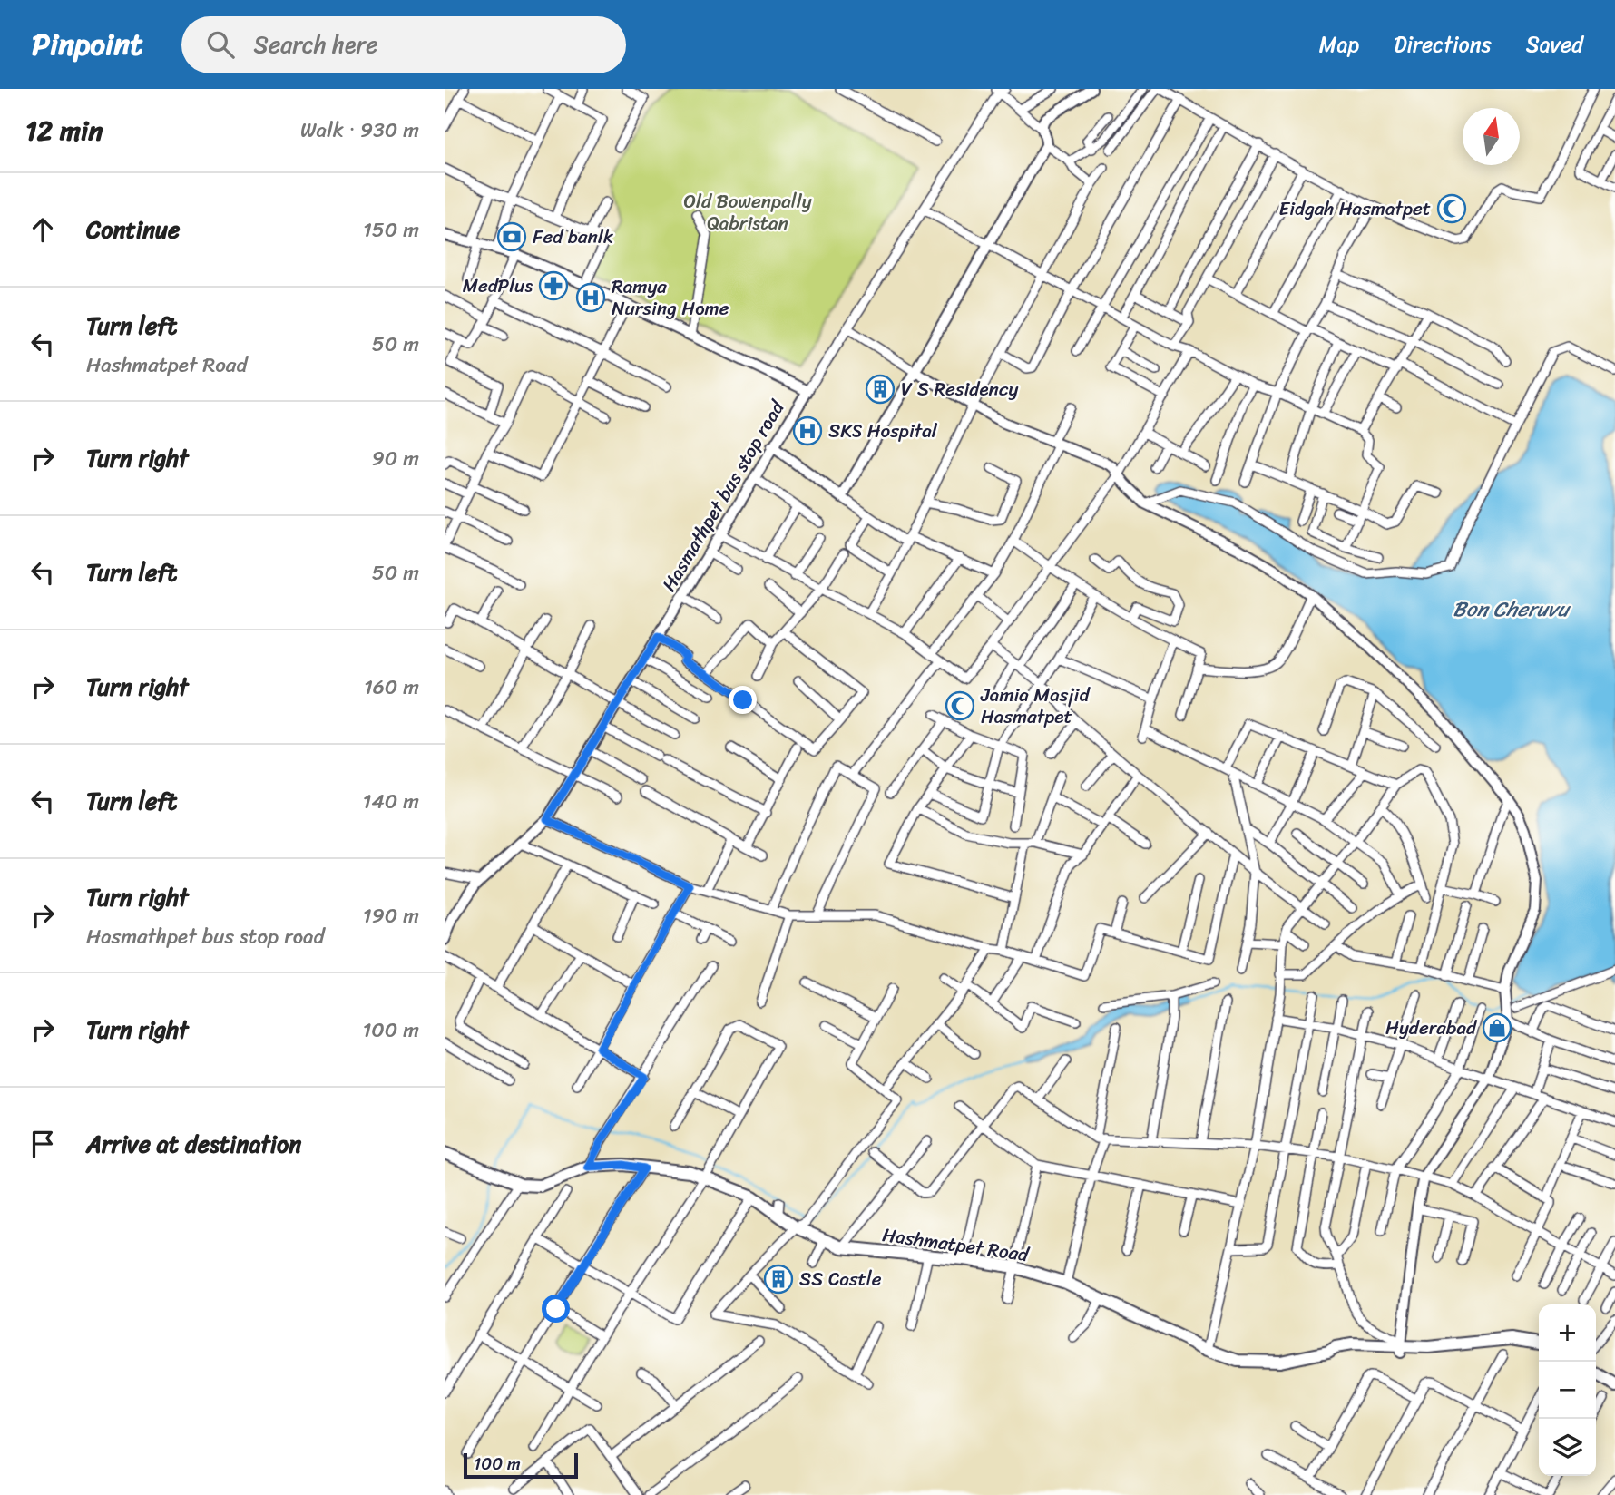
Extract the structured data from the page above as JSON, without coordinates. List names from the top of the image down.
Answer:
{
  "streets": {
    "main road": ["Hashmatpet Road"],
    "street": ["Hasmathpet bus stop road"]
  },
  "water": ["Bon Cheruvu"],
  "parks": ["Old Bowenpally Qabristan"],
  "places": {
    "mosque": ["Eidgah Hasmatpet", "Jamia Masjid Hasmatpet"],
    "bank": ["Fed banlk"],
    "pharmacy": ["MedPlus"],
    "hospital": ["Ramya Nursing Home", "SKS Hospital"],
    "building": ["V S Residency", "SS Castle"],
    "shop": ["Hyderabad"]
  },
  "scale_bar": "100 m",
  "north": "top",
  "page": {
    "header": "Pinpoint",
    "search": "Search here",
    "nav": ["Map", "Directions", "Saved"],
    "heading": ["12 min", "Walk · 930 m"],
    "list": [
      ["Continue", "150 m"],
      ["Turn left", "Hashmatpet Road", "50 m"],
      ["Turn right", "90 m"],
      ["Turn left", "50 m"],
      ["Turn right", "160 m"],
      ["Turn left", "140 m"],
      ["Turn right", "Hasmathpet bus stop road", "190 m"],
      ["Turn right", "100 m"],
      "Arrive at destination"
    ],
    "map_buttons": ["+", "−"],
    "scale": "100 m"
  }
}
